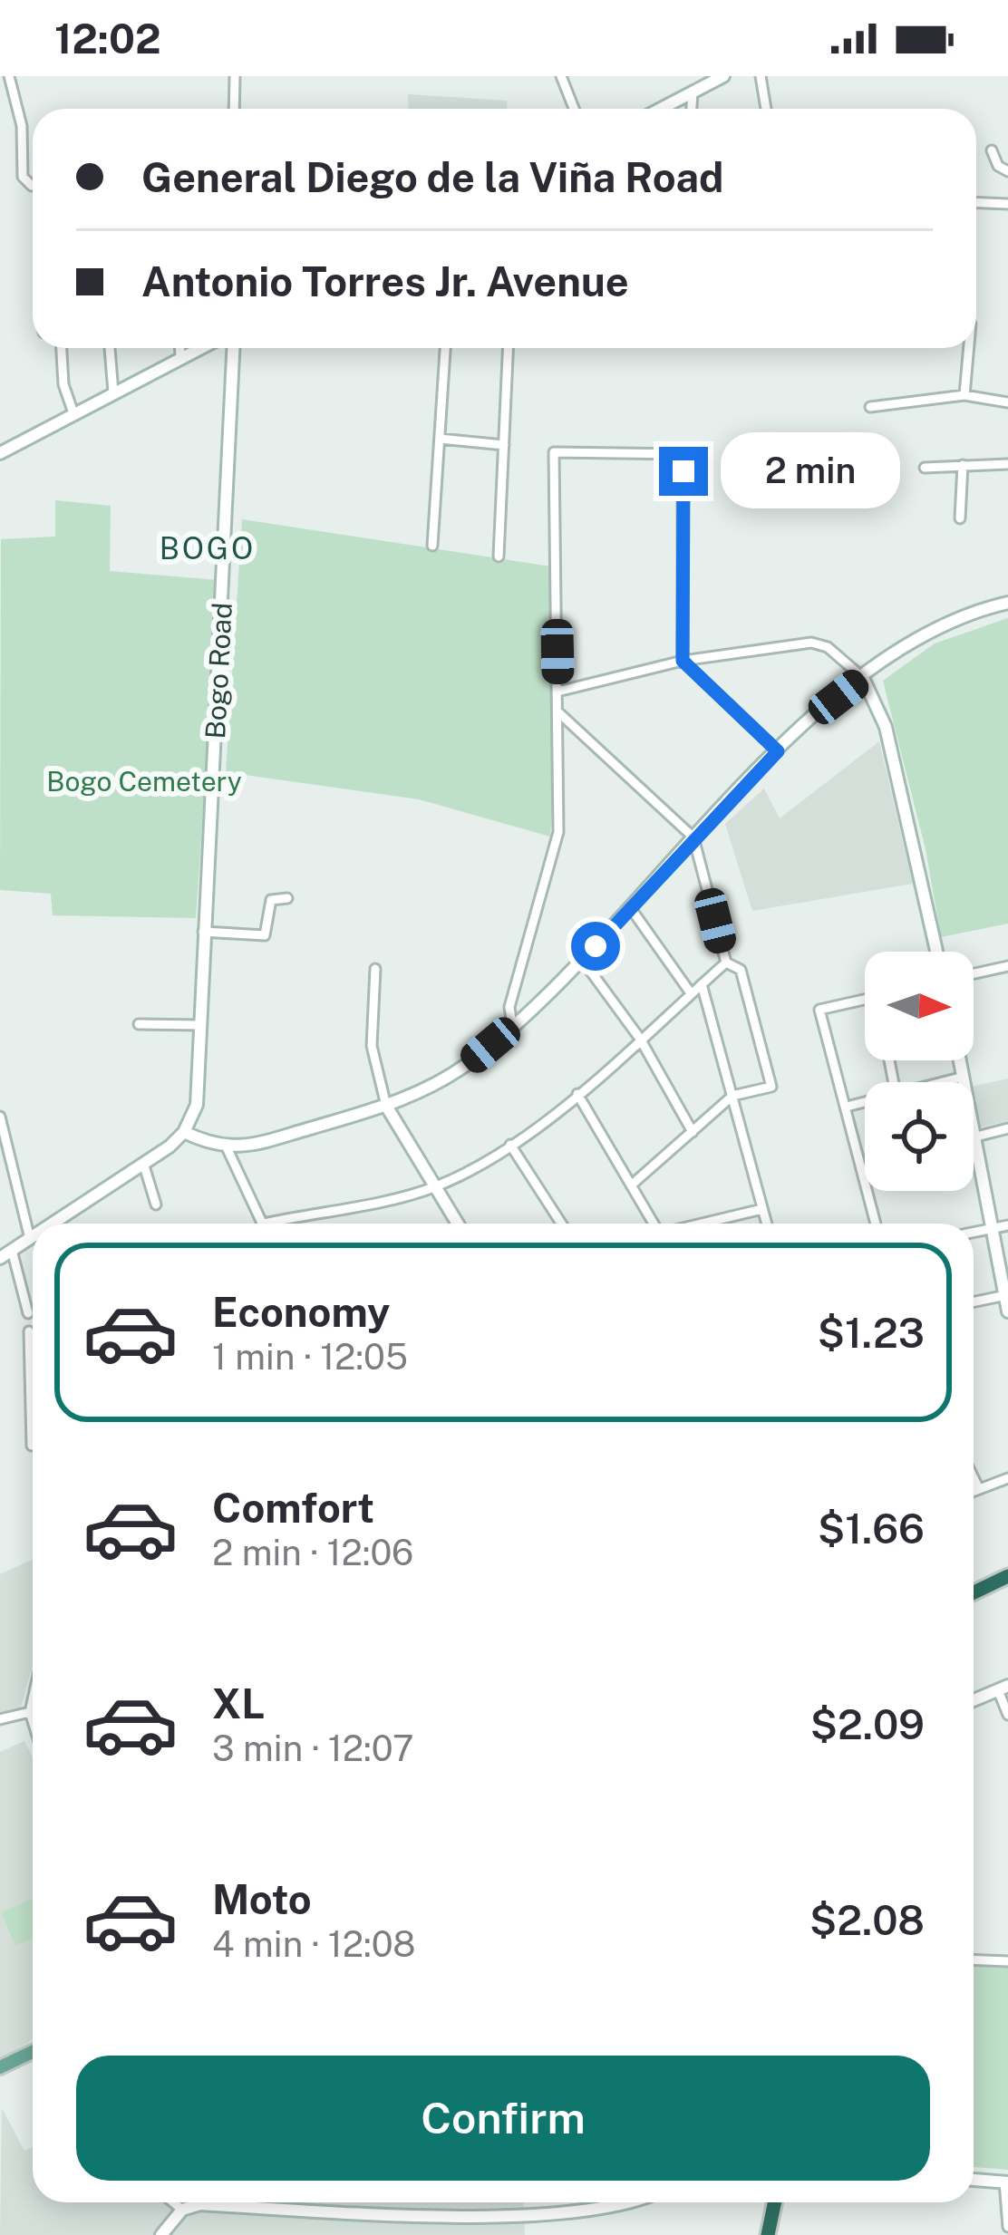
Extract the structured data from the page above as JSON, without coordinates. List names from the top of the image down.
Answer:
{
  "streets": {
    "street": ["Bogo Road"]
  },
  "districts": ["BOGO"],
  "parks": ["Bogo Cemetery"],
  "north": "right",
  "page": {
    "status": "12:02",
    "banner": ["General Diego de la Viña Road", "Antonio Torres Jr. Avenue"],
    "bubble": "2 min",
    "list": [
      {
        "name": "Economy",
        "note": "1 min · 12:05",
        "value": "$1.23"
      },
      {
        "name": "Comfort",
        "note": "2 min · 12:06",
        "value": "$1.66"
      },
      {
        "name": "XL",
        "note": "3 min · 12:07",
        "value": "$2.09"
      },
      {
        "name": "Moto",
        "note": "4 min · 12:08",
        "value": "$2.08"
      }
    ],
    "buttons": "Confirm"
  }
}
